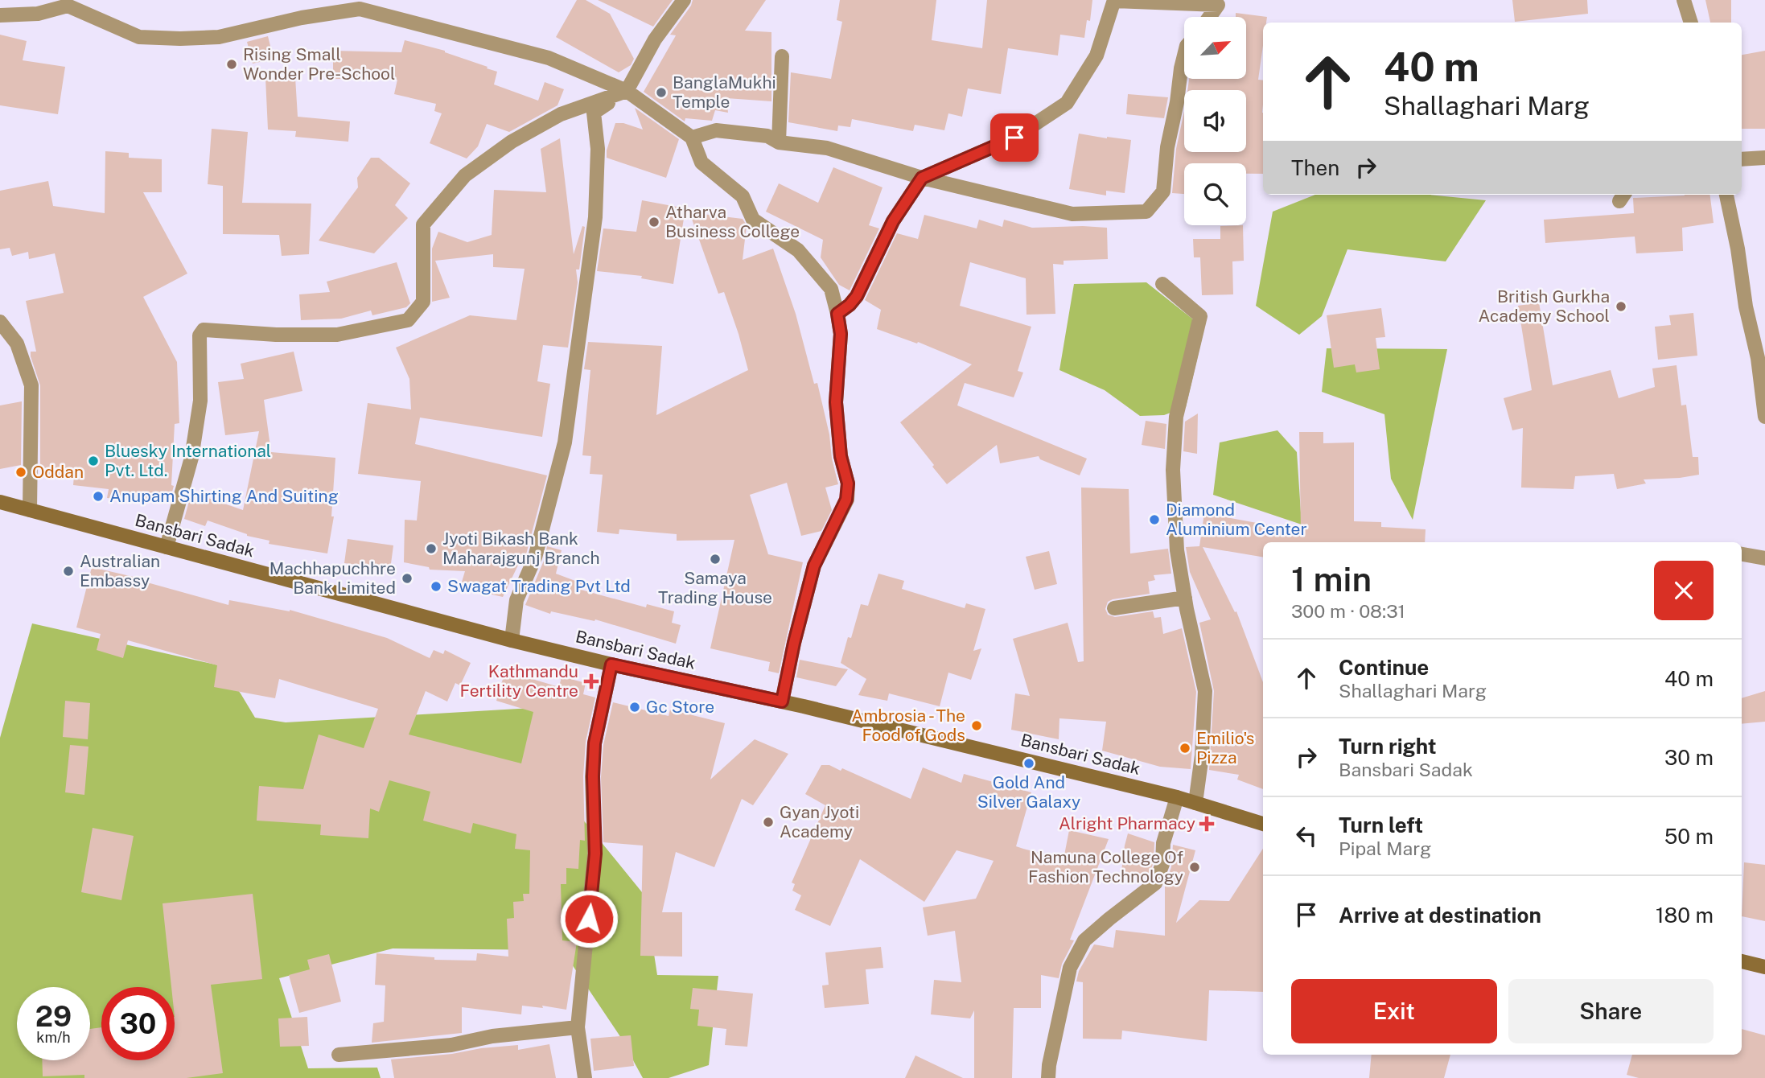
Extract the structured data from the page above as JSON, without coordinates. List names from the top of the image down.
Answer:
{
  "streets": {
    "main road": ["Bansbari Sadak"]
  },
  "places": {
    "other": [
      "Rising Small Wonder Pre-School",
      "BanglaMukhi Temple",
      "Atharva Business College",
      "British Gurkha Academy School",
      "Bluesky International Pvt. Ltd.",
      "Oddan",
      "Anupam Shirting And Suiting",
      "Diamond Aluminium Center",
      "Jyoti Bikash Bank Maharajgunj Branch",
      "Samaya Trading House",
      "Australian Embassy",
      "Machhapuchhre Bank Limited",
      "Swagat Trading Pvt Ltd",
      "Gc Store",
      "Ambrosia - The Food of Gods",
      "Emilio's Pizza",
      "Gold And Silver Galaxy",
      "Gyan Jyoti Academy",
      "Namuna College Of Fashion Technology"
    ],
    "health": ["Kathmandu Fertility Centre", "Alright Pharmacy"]
  },
  "north": "top right",
  "page": {
    "turn": ["40 m", "Shallaghari Marg"],
    "then": "Then",
    "heading": ["1 min", "300 m · 08:31"],
    "list": [
      {
        "name": "Continue",
        "note": "Shallaghari Marg",
        "value": "40 m"
      },
      {
        "name": "Turn right",
        "note": "Bansbari Sadak",
        "value": "30 m"
      },
      {
        "name": "Turn left",
        "note": "Pipal Marg",
        "value": "50 m"
      },
      {
        "name": "Arrive at destination",
        "value": "180 m"
      }
    ],
    "buttons": ["Exit", "Share"],
    "speed": "29 km/h",
    "limit": "30"
  }
}
